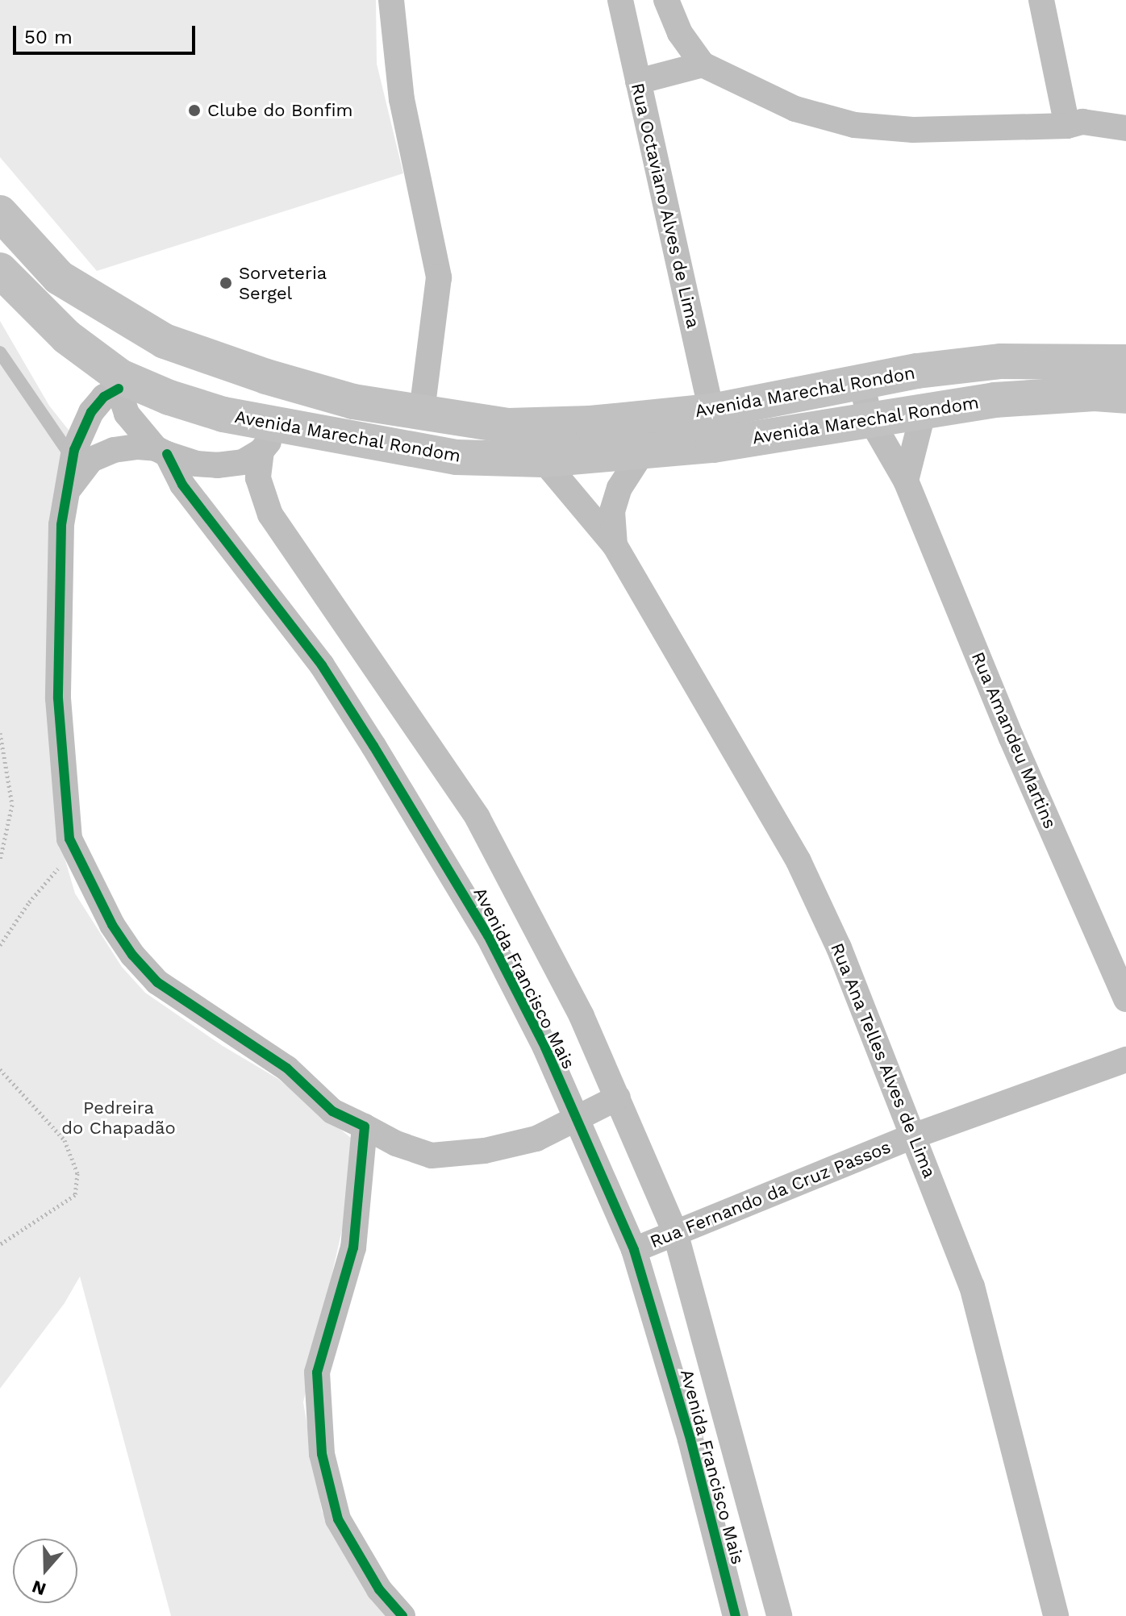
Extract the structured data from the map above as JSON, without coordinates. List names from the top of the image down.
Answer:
{
  "streets": {
    "main road": ["Avenida Marechal Rondon", "Avenida Marechal Rondom"],
    "street": [
      "Rua Octaviano Alves de Lima",
      "Rua Amandeu Martins",
      "Avenida Francisco Mais",
      "Rua Ana Telles Alves de Lima",
      "Rua Fernando da Cruz Passos"
    ]
  },
  "crossings": [
    ["Rua Octaviano Alves de Lima", "Avenida Marechal Rondon"],
    ["Avenida Marechal Rondon", "Rua Amandeu Martins"],
    ["Avenida Marechal Rondom", "Rua Amandeu Martins"],
    ["Avenida Marechal Rondom", "Avenida Francisco Mais"],
    ["Avenida Marechal Rondom", "Rua Ana Telles Alves de Lima"],
    ["Avenida Francisco Mais", "Rua Fernando da Cruz Passos"],
    ["Rua Ana Telles Alves de Lima", "Rua Fernando da Cruz Passos"]
  ],
  "parks": ["Pedreira do Chapadão"],
  "places": ["Clube do Bonfim", "Sorveteria Sergel"],
  "scale_bar": "50 m",
  "north": "bottom"
}
